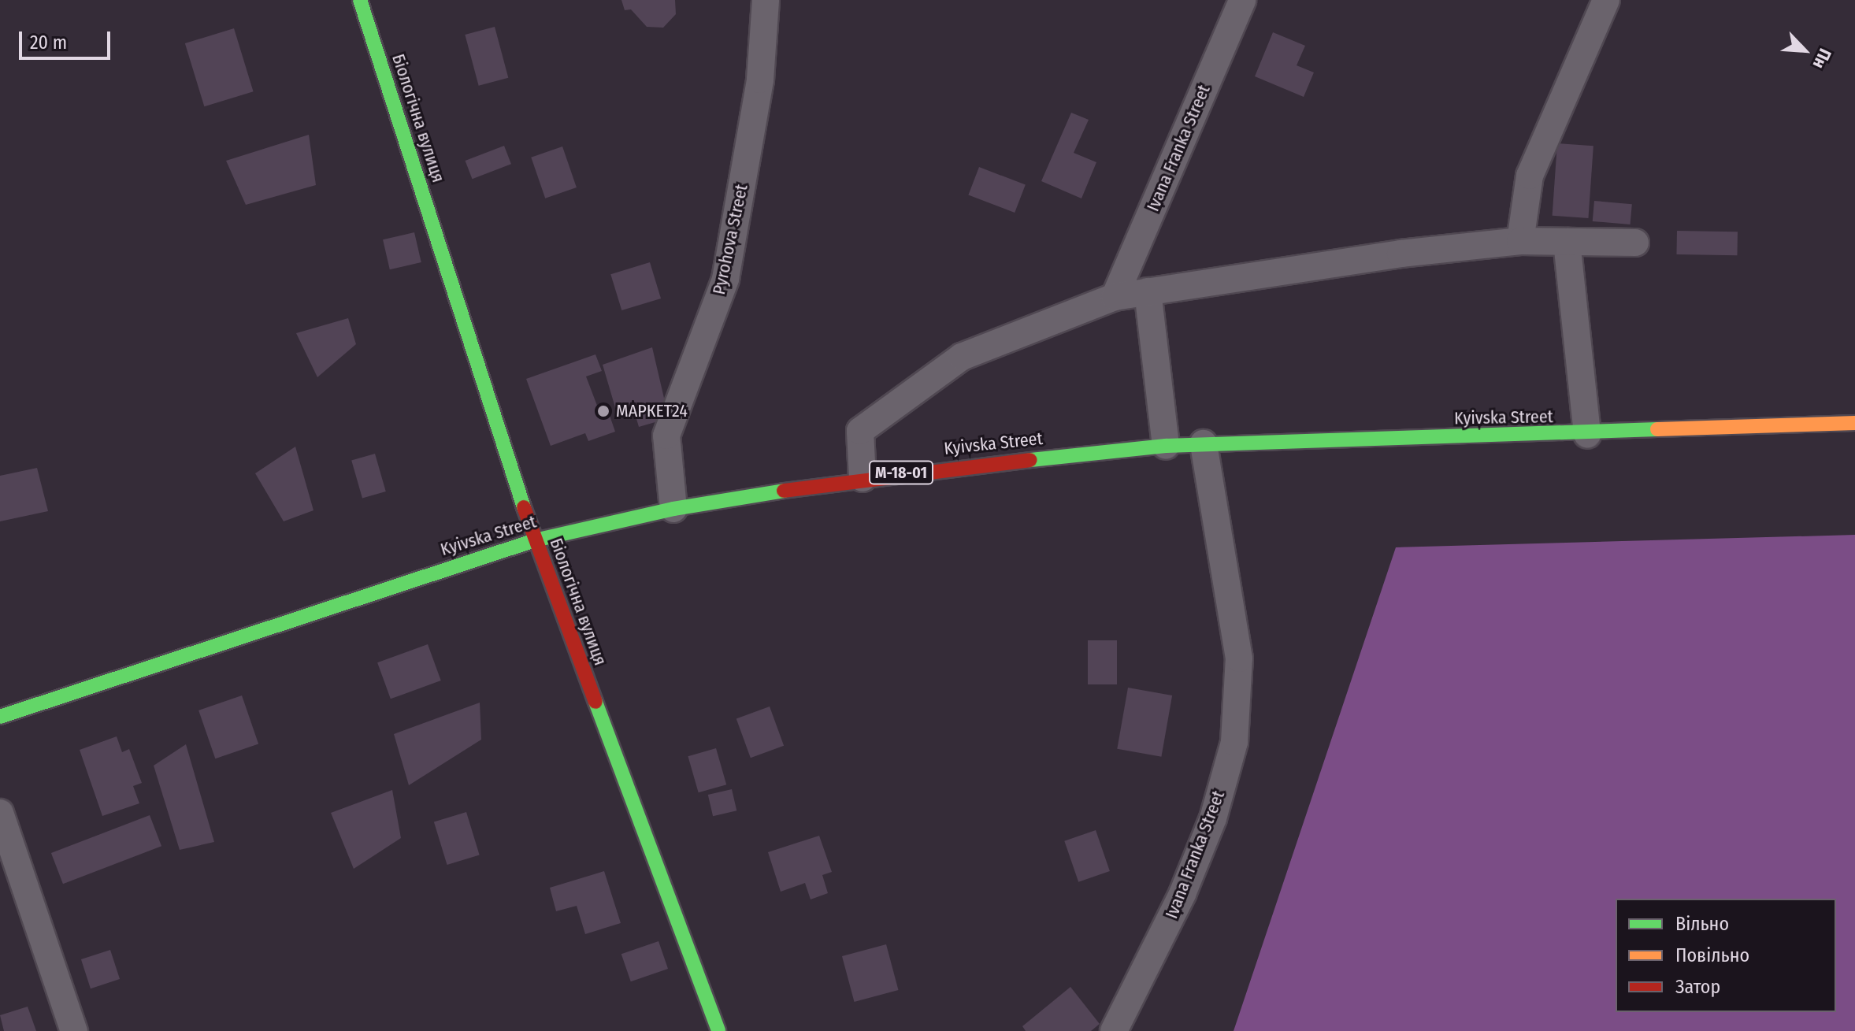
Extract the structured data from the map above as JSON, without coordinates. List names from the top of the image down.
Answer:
{
  "streets": {
    "main road": ["Біологічна вулиця", "Kyivska Street", "М-18-01"],
    "street": ["Ivana Franka Street", "Pyrohova Street"]
  },
  "crossings": [
    ["Біологічна вулиця", "Kyivska Street"],
    ["Ivana Franka Street", "Kyivska Street"],
    ["Pyrohova Street", "Kyivska Street"]
  ],
  "places": ["МАРКЕТ24"],
  "legend": ["Вільно", "Повільно", "Затор"],
  "scale_bar": "20 m",
  "north": "bottom right"
}
